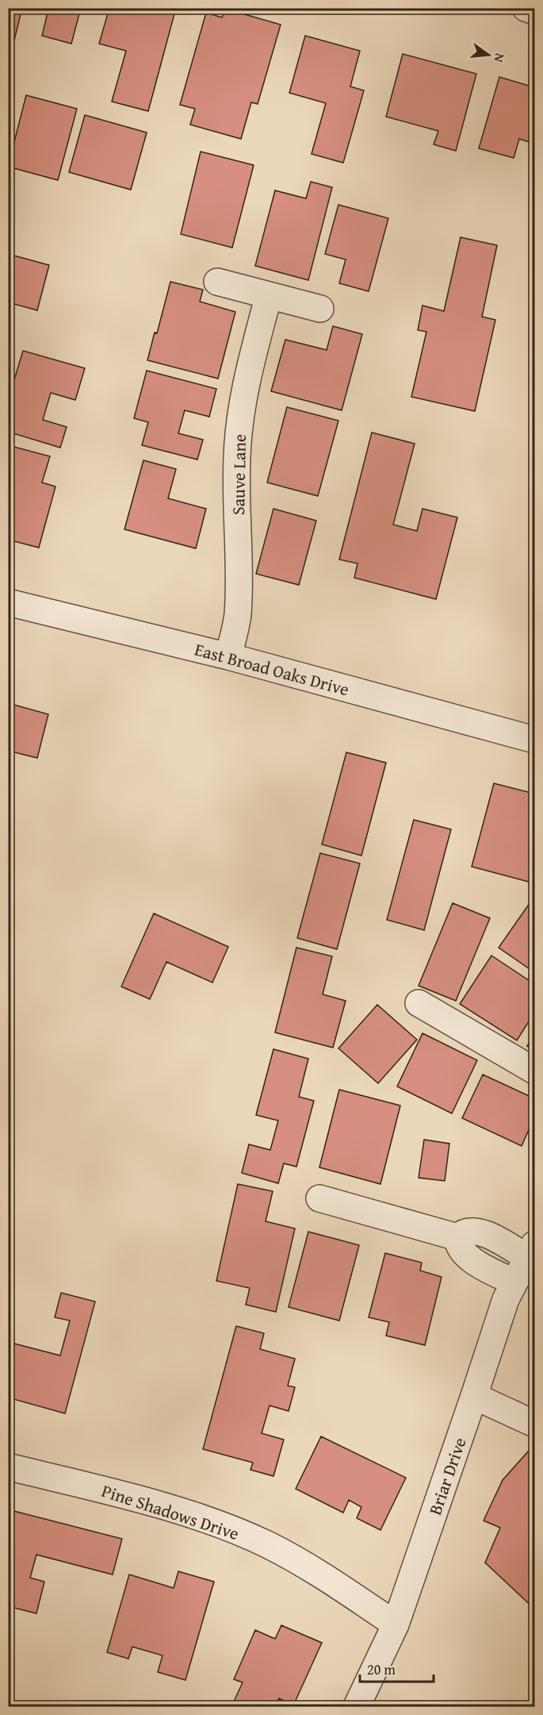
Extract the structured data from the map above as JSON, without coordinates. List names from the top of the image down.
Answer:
{
  "streets": {
    "street": [
      "Sauve Lane",
      "East Broad Oaks Drive",
      "Briar Drive",
      "Pine Shadows Drive"
    ]
  },
  "crossings": [
    ["Sauve Lane", "East Broad Oaks Drive"],
    ["Briar Drive", "Pine Shadows Drive"]
  ],
  "scale_bar": "20 m",
  "north": "right"
}
